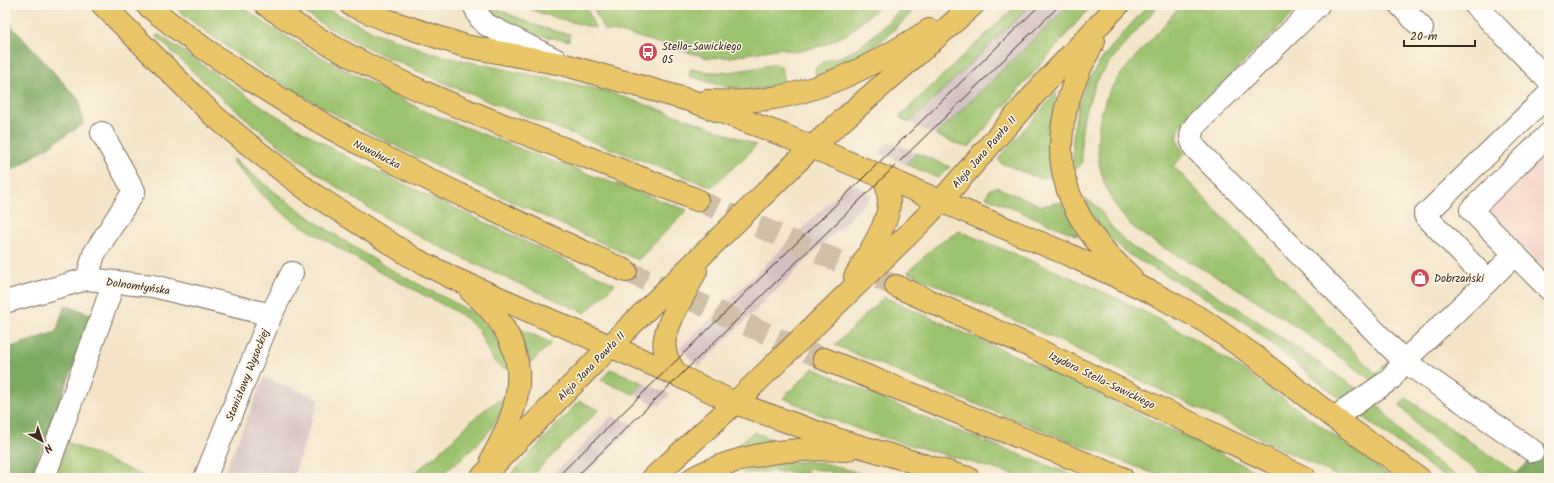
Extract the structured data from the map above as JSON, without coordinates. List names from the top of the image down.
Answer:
{
  "streets": {
    "main road": ["Aleja Jana Pawła II", "Nowohucka", "Izydora Stella-Sawickiego"],
    "street": ["Dolnomłyńska", "Stanisławy Wysockiej"]
  },
  "crossings": [
    ["Dolnomłyńska", "Stanisławy Wysockiej"]
  ],
  "places": {
    "bus stop": ["Stella-Sawickiego 05"],
    "shop": ["Dobrzański"]
  },
  "scale_bar": "20 m",
  "north": "bottom right"
}
